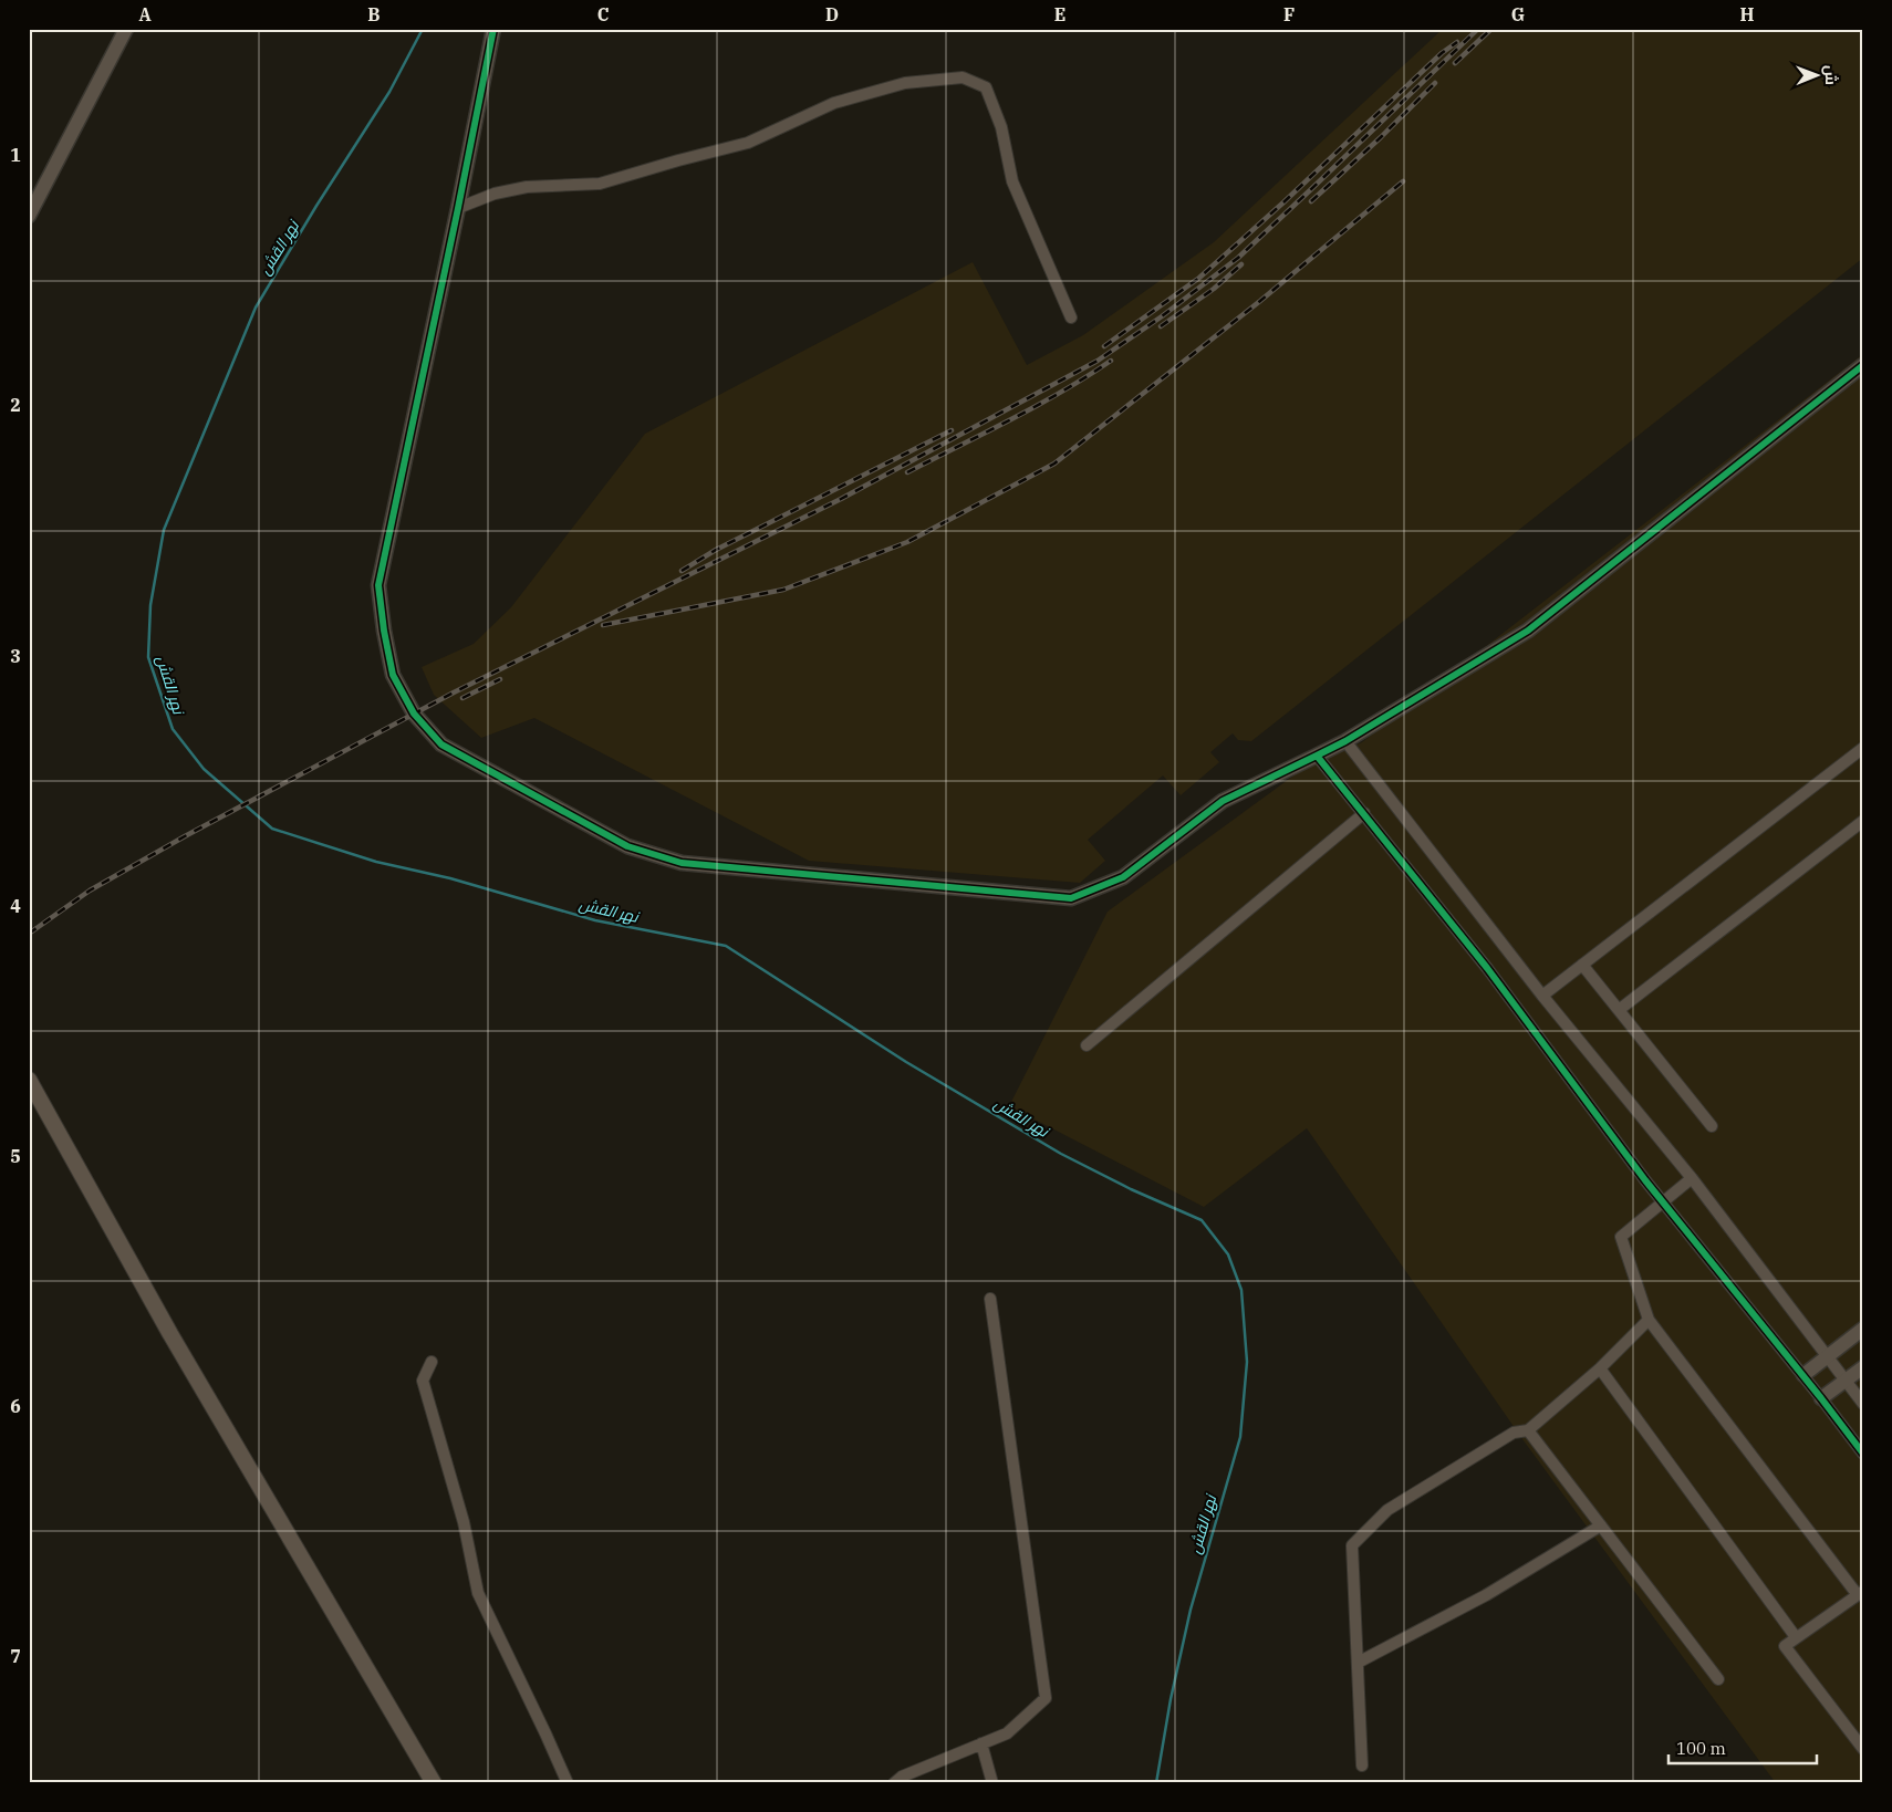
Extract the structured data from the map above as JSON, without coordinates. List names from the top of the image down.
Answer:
{
  "water": ["نهر القش"],
  "scale_bar": "100 m",
  "north": "right",
  "grid": {
    "columns": [
      "A",
      "B",
      "C",
      "D",
      "E",
      "F",
      "G",
      "H"
    ],
    "rows": [
      "1",
      "2",
      "3",
      "4",
      "5",
      "6",
      "7"
    ]
  }
}
